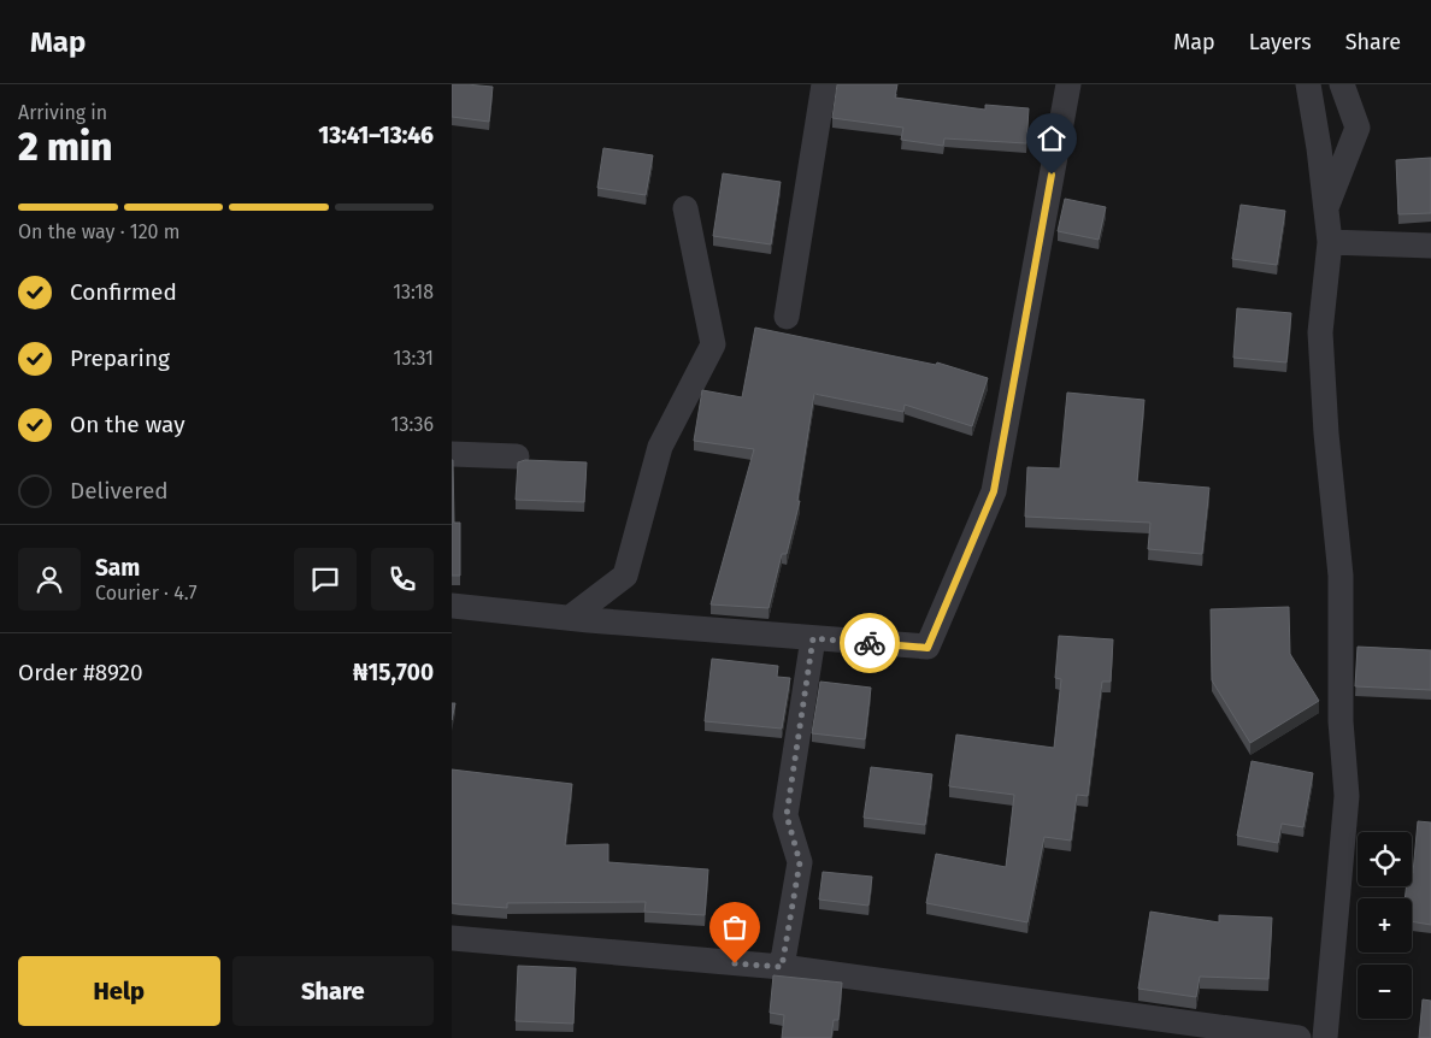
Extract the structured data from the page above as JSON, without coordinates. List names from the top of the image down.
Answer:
{
  "page": {
    "header": "Map",
    "nav": ["Map", "Layers", "Share"],
    "heading": ["2 min", "Arriving in", "13:41–13:46"],
    "panel": [
      "Sam",
      "Courier · 4.7",
      "Order #8920",
      "₦15,700"
    ],
    "bar": "On the way · 120 m",
    "list": [
      ["Confirmed", "13:18"],
      ["Preparing", "13:31"],
      ["On the way", "13:36"],
      "Delivered"
    ],
    "map_buttons": ["+", "−"],
    "buttons": ["Help", "Share"]
  }
}
